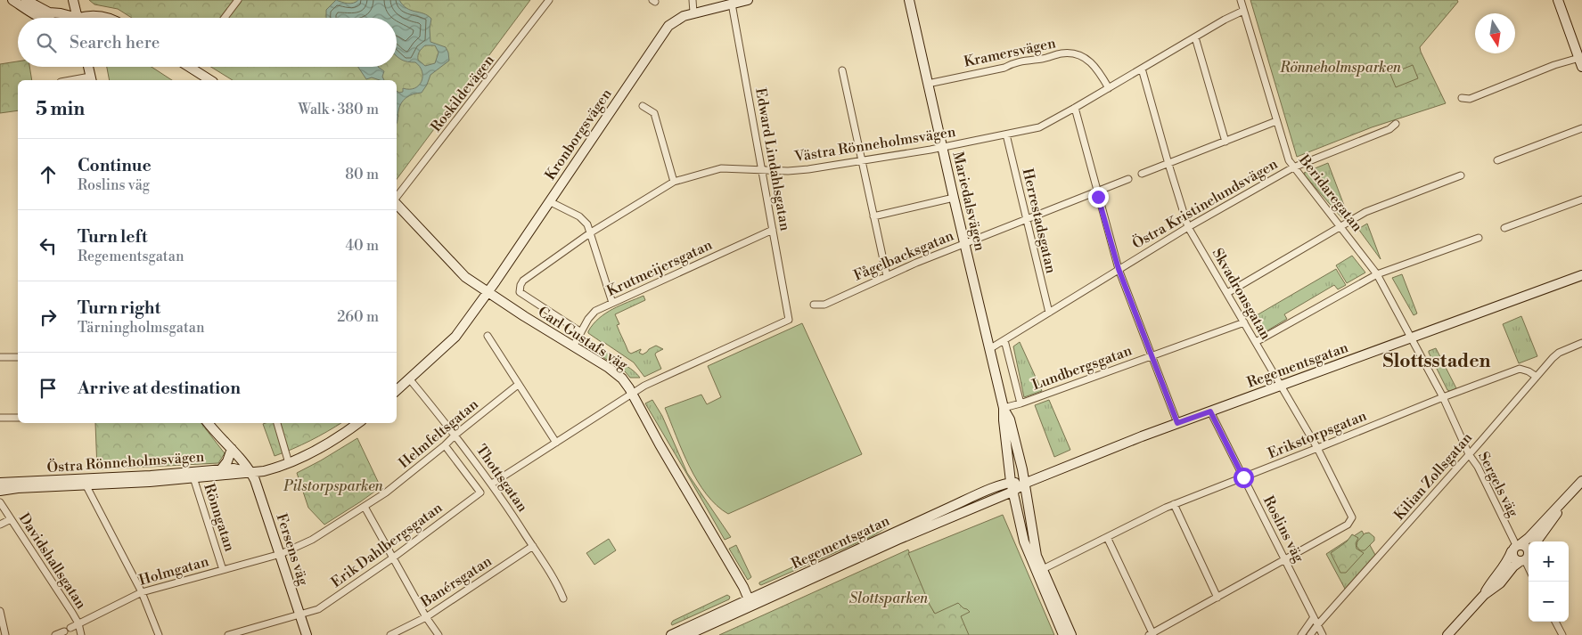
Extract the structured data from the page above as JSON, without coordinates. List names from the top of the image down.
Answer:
{
  "streets": {
    "street": [
      "Kramersvägen",
      "Roskildevägen",
      "Kronborgsvägen",
      "Västra Rönneholmsvägen",
      "Edward Lindahlsgatan",
      "Beridaregatan",
      "Mariedalsvägen",
      "Östra Kristinelundsvägen",
      "Herrestadsgatan",
      "Fågelbacksgatan",
      "Krutmeijersgatan",
      "Skvadronsgatan",
      "Carl Gustafs väg",
      "Regementsgatan",
      "Lundbergsgatan",
      "Helmfeltsgatan",
      "Erikstorpsgatan",
      "Östra Rönneholmsvägen",
      "Kilian Zollsgatan",
      "Thottsgatan",
      "Sergels väg",
      "Rönngatan",
      "Roslins väg",
      "Erik Dahlbergsgatan",
      "Fersens väg",
      "Davidshallsgatan",
      "Holmgatan",
      "Banérsgatan"
    ]
  },
  "crossings": [
    ["Kramersvägen", "Västra Rönneholmsvägen"],
    ["Kramersvägen", "Mariedalsvägen"],
    ["Kronborgsvägen", "Edward Lindahlsgatan"],
    ["Kronborgsvägen", "Carl Gustafs väg"],
    ["Västra Rönneholmsvägen", "Edward Lindahlsgatan"],
    ["Västra Rönneholmsvägen", "Beridaregatan"],
    ["Västra Rönneholmsvägen", "Mariedalsvägen"],
    ["Västra Rönneholmsvägen", "Herrestadsgatan"],
    ["Västra Rönneholmsvägen", "Skvadronsgatan"],
    ["Västra Rönneholmsvägen", "Carl Gustafs väg"],
    ["Edward Lindahlsgatan", "Krutmeijersgatan"],
    ["Edward Lindahlsgatan", "Carl Gustafs väg"],
    ["Beridaregatan", "Östra Kristinelundsvägen"],
    ["Beridaregatan", "Regementsgatan"],
    ["Beridaregatan", "Sergels väg"],
    ["Mariedalsvägen", "Östra Kristinelundsvägen"],
    ["Mariedalsvägen", "Fågelbacksgatan"],
    ["Mariedalsvägen", "Regementsgatan"],
    ["Mariedalsvägen", "Lundbergsgatan"],
    ["Mariedalsvägen", "Erikstorpsgatan"],
    ["Östra Kristinelundsvägen", "Herrestadsgatan"],
    ["Östra Kristinelundsvägen", "Skvadronsgatan"],
    ["Herrestadsgatan", "Fågelbacksgatan"],
    ["Krutmeijersgatan", "Carl Gustafs väg"],
    ["Skvadronsgatan", "Regementsgatan"],
    ["Skvadronsgatan", "Lundbergsgatan"],
    ["Skvadronsgatan", "Erikstorpsgatan"],
    ["Skvadronsgatan", "Roslins väg"],
    ["Carl Gustafs väg", "Regementsgatan"],
    ["Regementsgatan", "Sergels väg"],
    ["Regementsgatan", "Roslins väg"],
    ["Helmfeltsgatan", "Thottsgatan"],
    ["Helmfeltsgatan", "Fersens väg"],
    ["Helmfeltsgatan", "Holmgatan"],
    ["Erikstorpsgatan", "Kilian Zollsgatan"],
    ["Erikstorpsgatan", "Sergels väg"],
    ["Erikstorpsgatan", "Roslins väg"],
    ["Östra Rönneholmsvägen", "Rönngatan"],
    ["Östra Rönneholmsvägen", "Fersens väg"],
    ["Kilian Zollsgatan", "Sergels väg"],
    ["Kilian Zollsgatan", "Roslins väg"],
    ["Thottsgatan", "Erik Dahlbergsgatan"],
    ["Thottsgatan", "Banérsgatan"],
    ["Rönngatan", "Holmgatan"],
    ["Erik Dahlbergsgatan", "Fersens väg"],
    ["Fersens väg", "Holmgatan"],
    ["Davidshallsgatan", "Holmgatan"]
  ],
  "districts": ["Slottsstaden"],
  "parks": ["Rönneholmsparken", "Pilstorpsparken", "Slottsparken"],
  "north": "bottom",
  "page": {
    "search": "Search here",
    "heading": ["5 min", "Walk · 380 m"],
    "list": [
      ["Continue", "Roslins väg", "80 m"],
      ["Turn left", "Regementsgatan", "40 m"],
      ["Turn right", "Tärningholmsgatan", "260 m"],
      "Arrive at destination"
    ],
    "map_buttons": ["+", "−"]
  }
}
